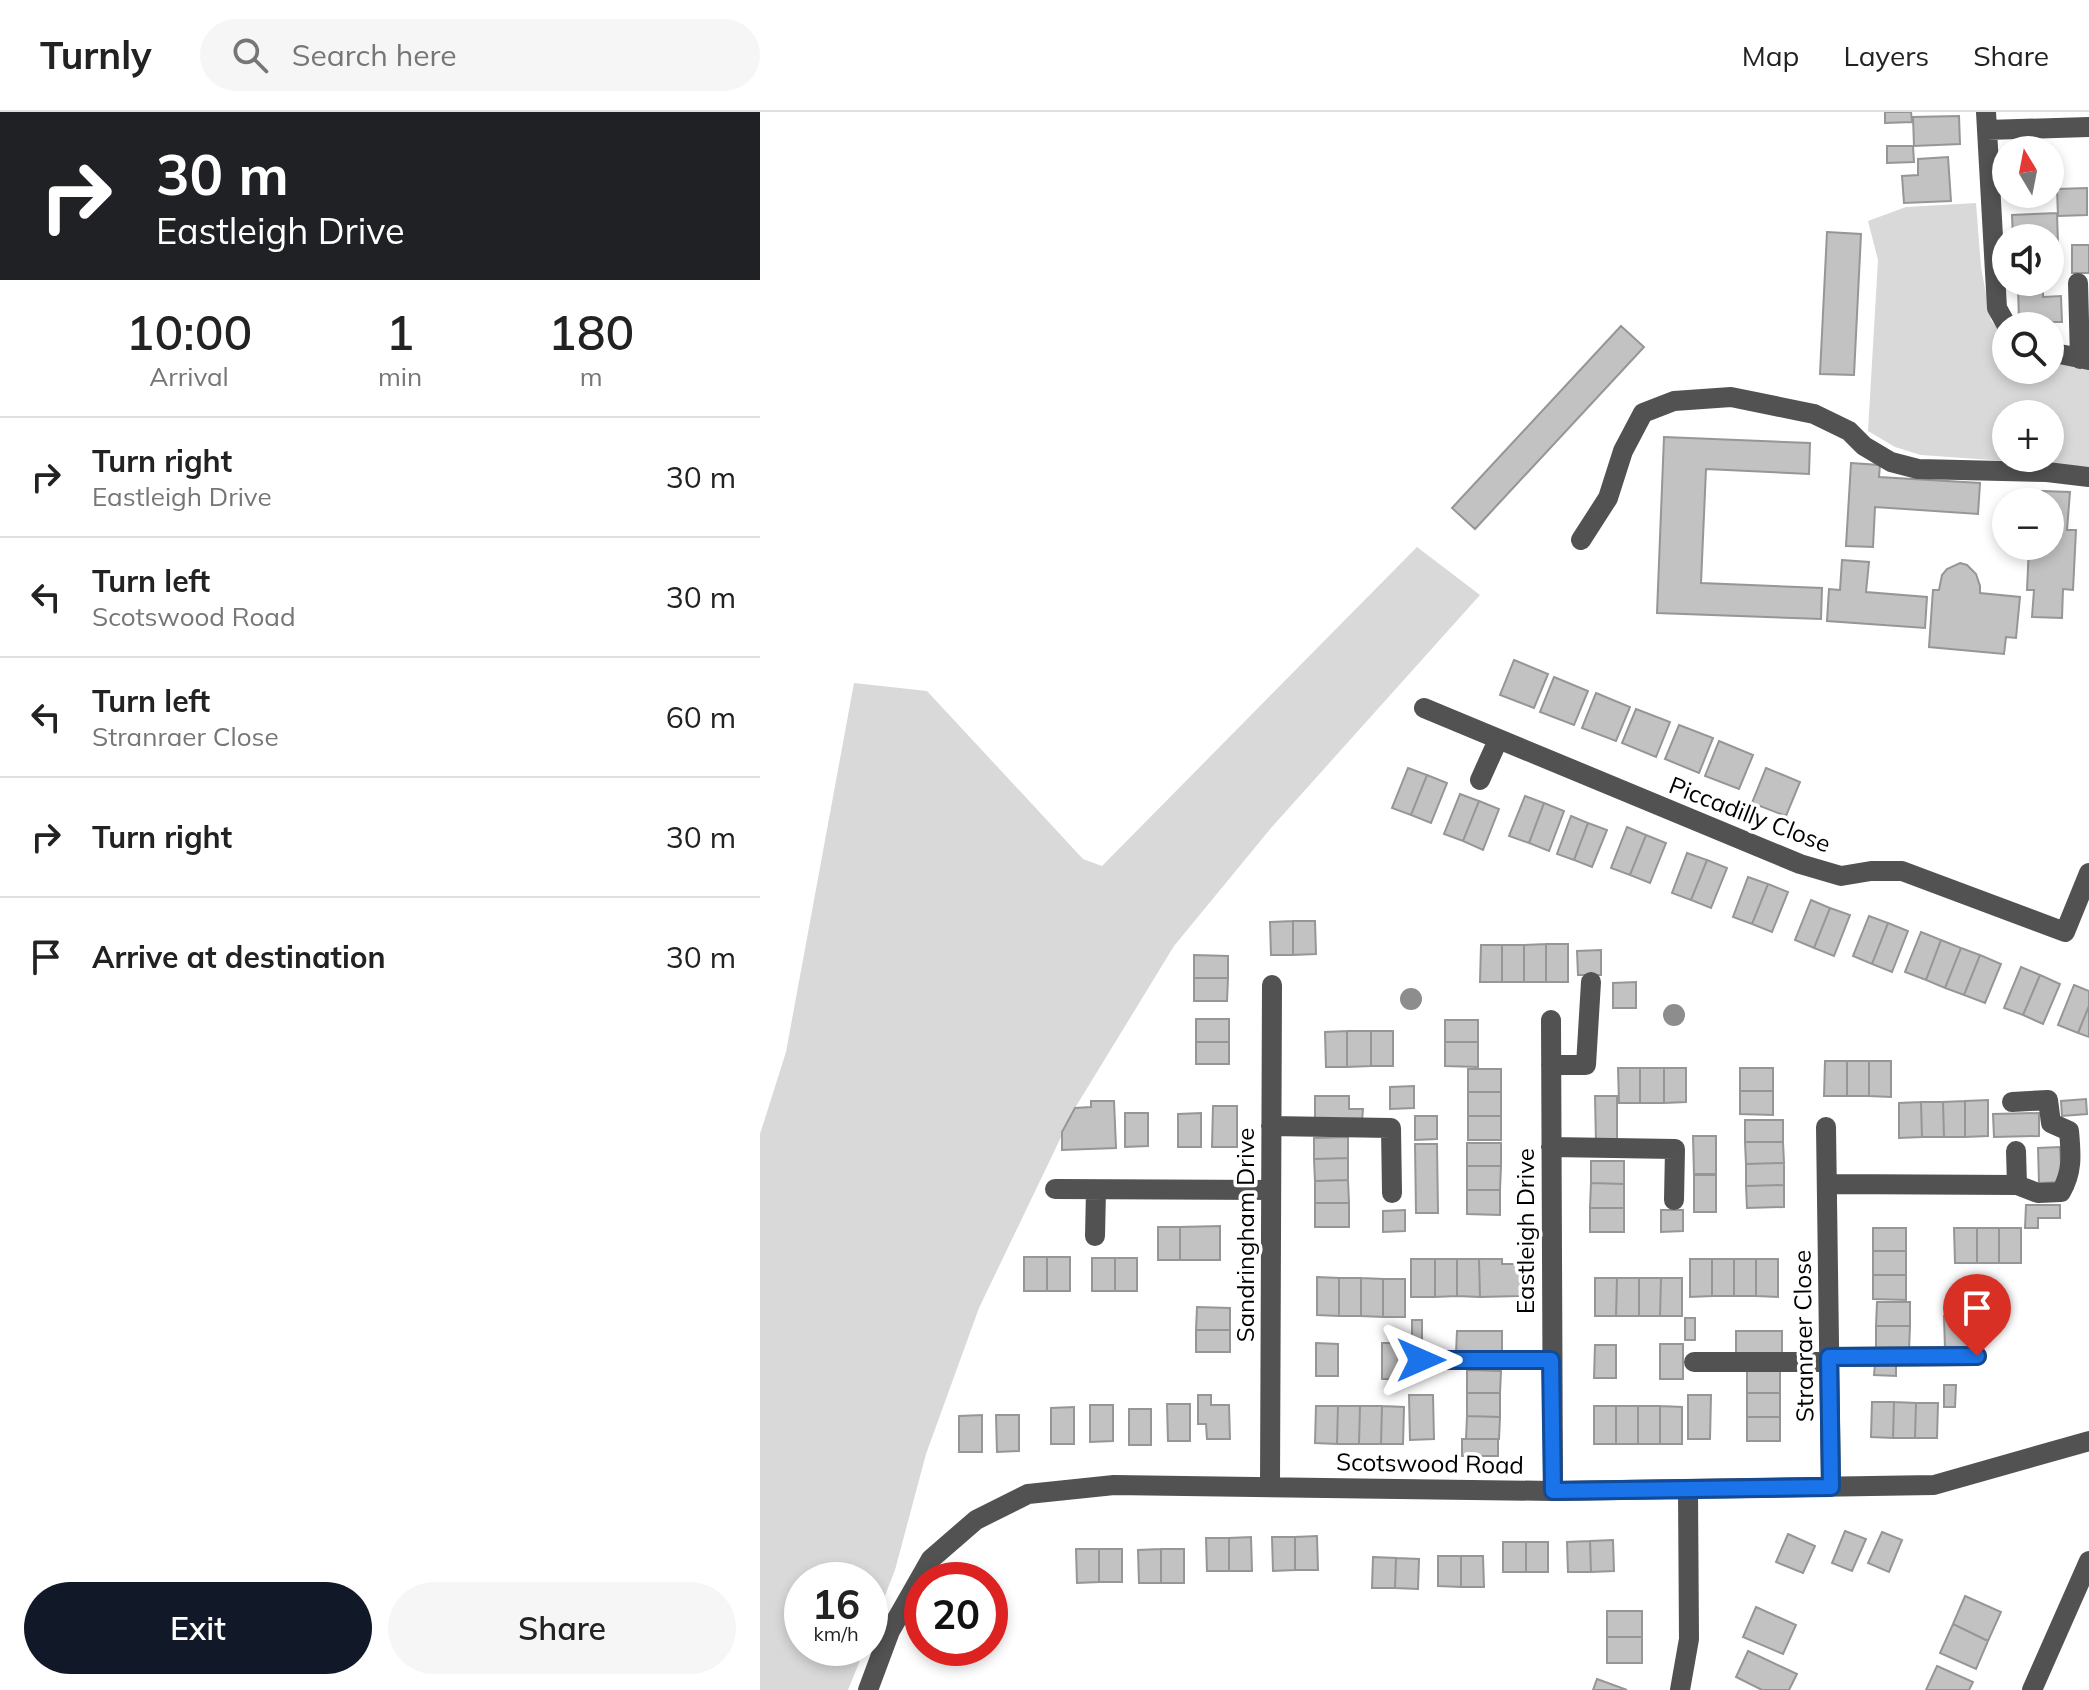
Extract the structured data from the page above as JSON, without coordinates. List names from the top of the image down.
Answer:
{
  "streets": {
    "street": [
      "Piccadilly Close",
      "Eastleigh Drive",
      "Sandringham Drive",
      "Stranraer Close",
      "Scotswood Road"
    ]
  },
  "crossings": [
    ["Eastleigh Drive", "Scotswood Road"],
    ["Sandringham Drive", "Scotswood Road"],
    ["Stranraer Close", "Scotswood Road"]
  ],
  "north": "top",
  "page": {
    "header": "Turnly",
    "search": "Search here",
    "nav": ["Map", "Layers", "Share"],
    "turn": ["30 m", "Eastleigh Drive"],
    "map_buttons": ["+", "−"],
    "eta": [
      "10:00",
      "Arrival",
      "1",
      "min",
      "180",
      "m"
    ],
    "list": [
      {
        "name": "Turn right",
        "note": "Eastleigh Drive",
        "value": "30 m"
      },
      {
        "name": "Turn left",
        "note": "Scotswood Road",
        "value": "30 m"
      },
      {
        "name": "Turn left",
        "note": "Stranraer Close",
        "value": "60 m"
      },
      {
        "name": "Turn right",
        "value": "30 m"
      },
      {
        "name": "Arrive at destination",
        "value": "30 m"
      }
    ],
    "speed": "16 km/h",
    "limit": "20",
    "buttons": ["Exit", "Share"]
  }
}
